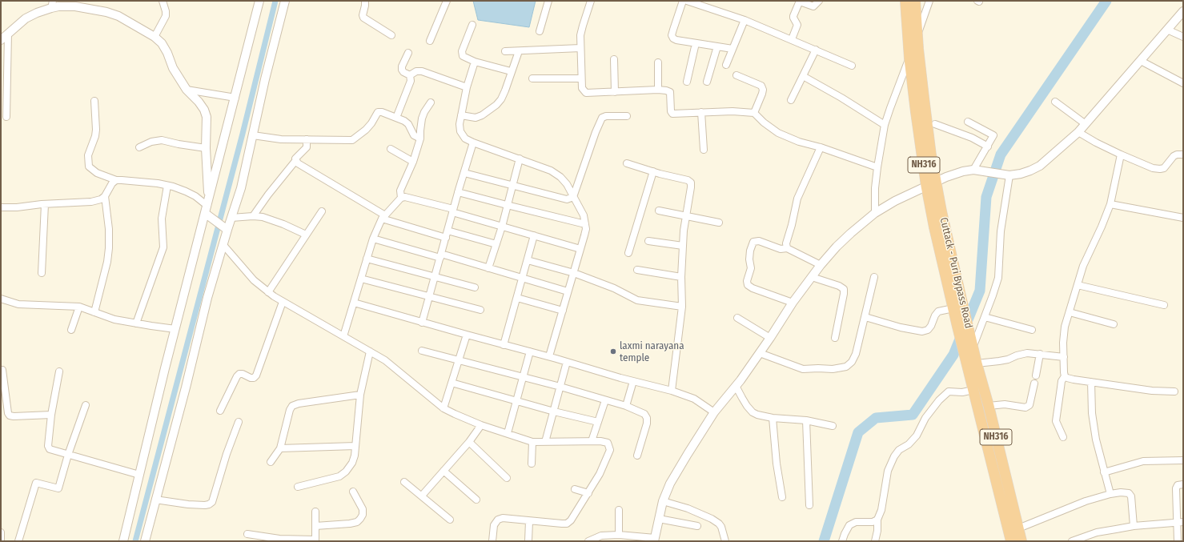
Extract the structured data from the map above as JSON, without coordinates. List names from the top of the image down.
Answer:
{
  "streets": {
    "highway": ["NH316", "Cuttack - Puri Bypass Road"]
  },
  "places": ["laxmi narayana temple"]
}
